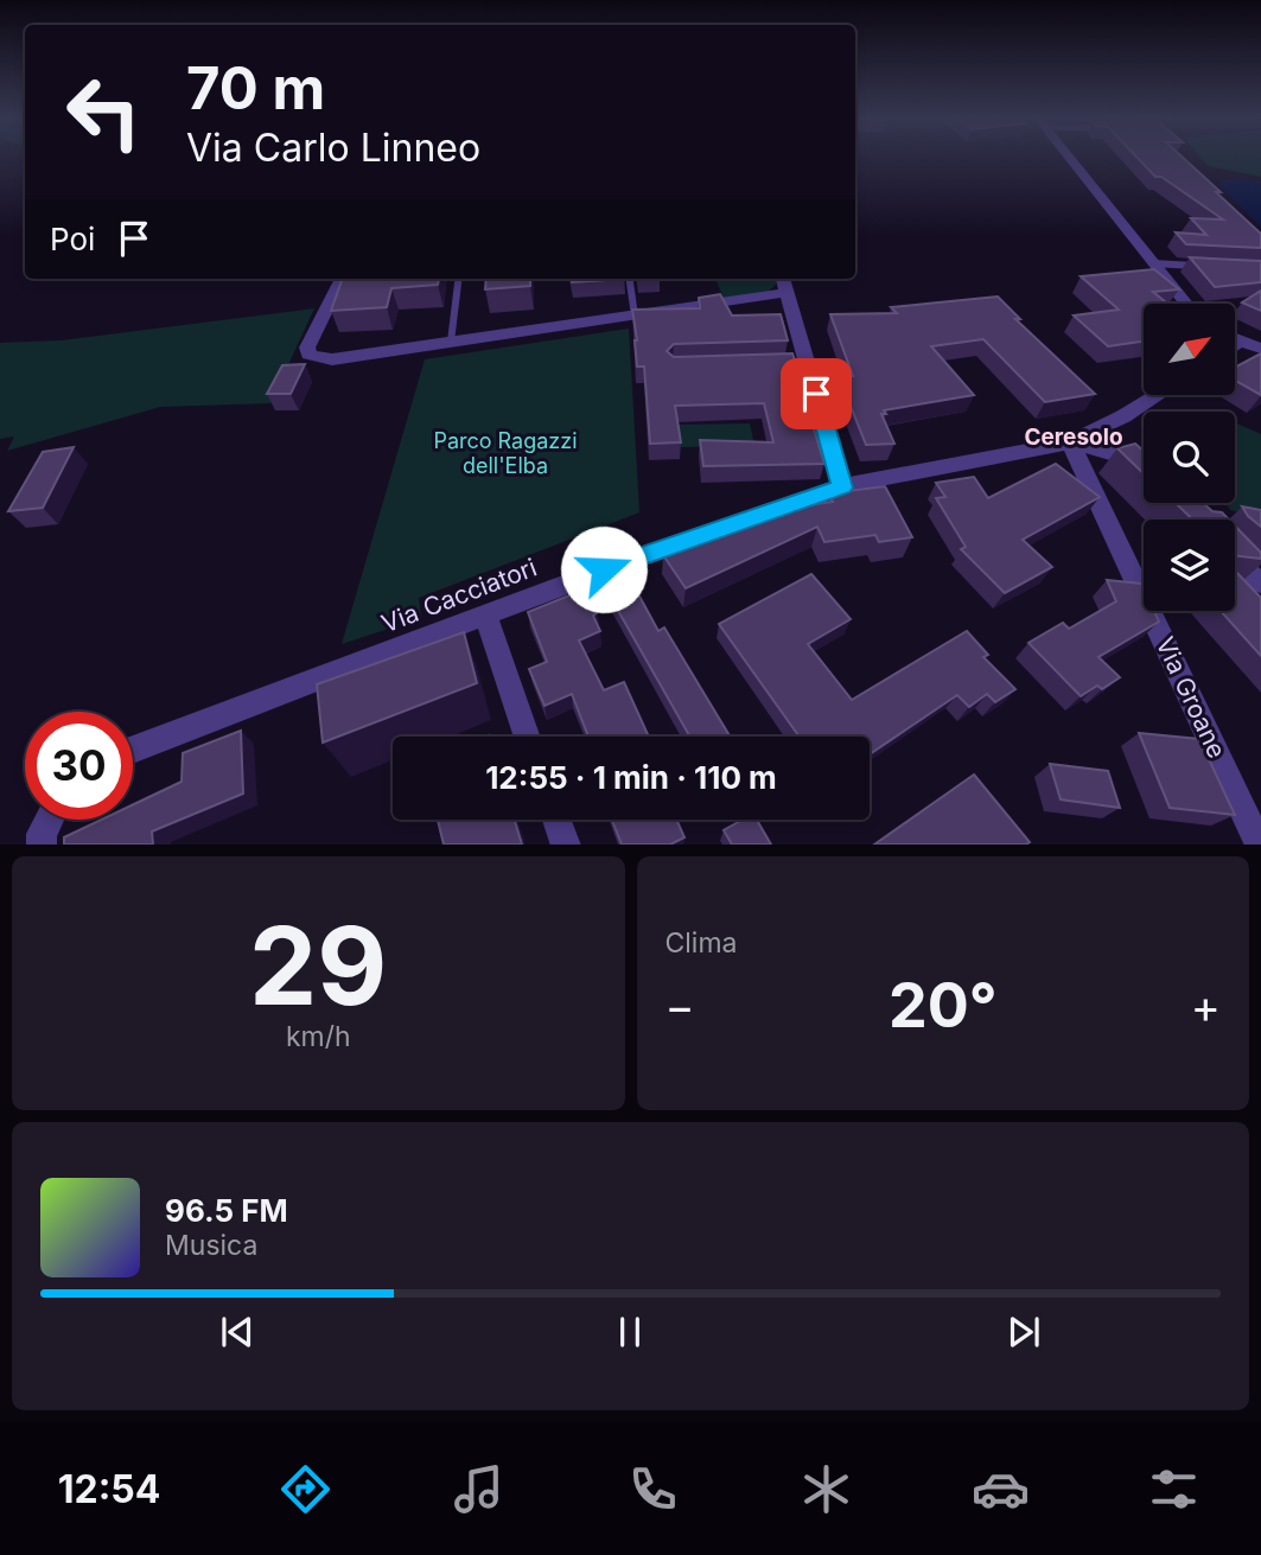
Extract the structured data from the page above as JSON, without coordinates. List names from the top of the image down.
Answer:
{
  "streets": {
    "street": ["Via Cacciatori", "Via Groane"]
  },
  "crossings": [
    ["Via Cacciatori", "Via Groane"]
  ],
  "districts": ["Ceresolo"],
  "parks": ["Parco Ragazzi dell'Elba"],
  "north": "top right",
  "page": {
    "turn": ["70 m", "Via Carlo Linneo"],
    "then": "Poi",
    "limit": "30",
    "trip": "12:55 · 1 min · 110 m",
    "tile": [
      ["29", "km/h"],
      "Clima"
    ],
    "heat": ["−", "20°", "+"],
    "song": ["96.5 FM", "Musica"],
    "tabs": "12:54"
  }
}
